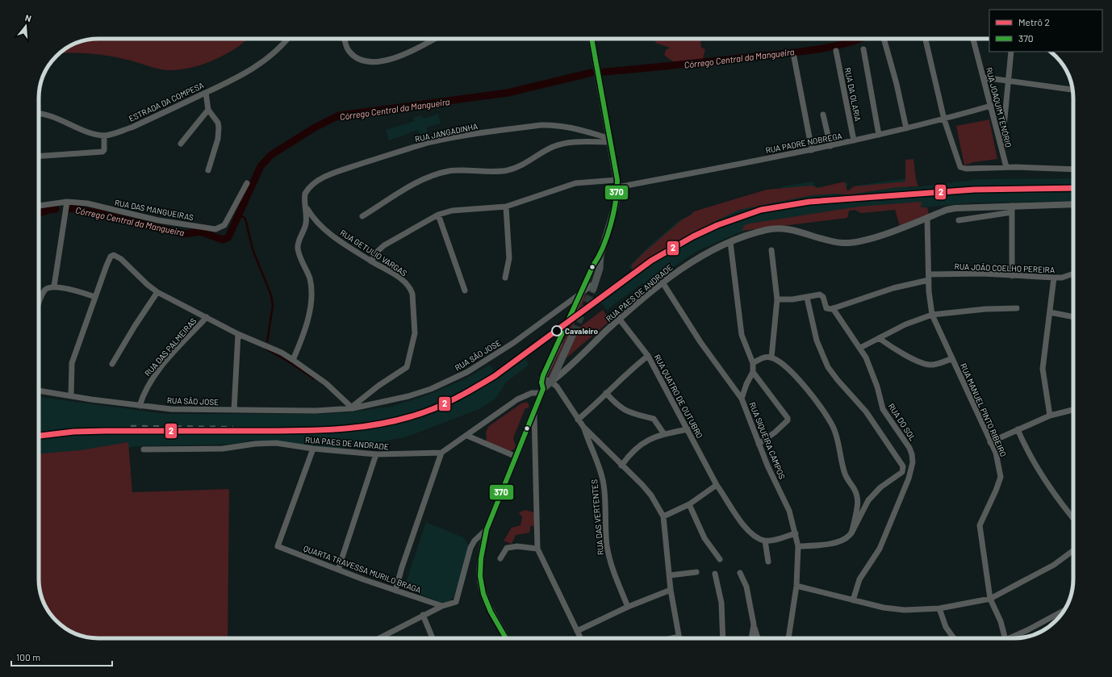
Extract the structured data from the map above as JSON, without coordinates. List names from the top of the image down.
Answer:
{
  "streets": {
    "street": [
      "RUA DA OLARIA",
      "ESTRADA DA COMPESA",
      "RUA JOAQUIM TENÓRIO",
      "RUA JANGADINHA",
      "RUA PADRE NOBREGA",
      "RUA DAS MANGUEIRAS",
      "RUA GETULIO VARGAS",
      "RUA JOÃO COELHO PEREIRA",
      "RUA PAES DE ANDRADE",
      "RUA DAS PALMEIRAS",
      "RUA SÃO JOSE",
      "RUA QUATRO DE OUTUBRO",
      "RUA MANUEL PINTO RIBEIRO",
      "RUA DO SOL",
      "RUA SIQUEIRA CAMPOS",
      "RUA DAS VERTENTES",
      "QUARTA TRAVESSA MURILO BRAGA"
    ]
  },
  "crossings": [
    ["RUA DA OLARIA", "RUA PADRE NOBREGA"],
    ["RUA JOAQUIM TENÓRIO", "RUA PADRE NOBREGA"],
    ["RUA JANGADINHA", "RUA GETULIO VARGAS"],
    ["RUA PADRE NOBREGA", "RUA GETULIO VARGAS"],
    ["RUA GETULIO VARGAS", "RUA SÃO JOSE"],
    ["RUA JOÃO COELHO PEREIRA", "RUA MANUEL PINTO RIBEIRO"],
    ["RUA JOÃO COELHO PEREIRA", "RUA DO SOL"],
    ["RUA PAES DE ANDRADE", "RUA QUATRO DE OUTUBRO"],
    ["RUA PAES DE ANDRADE", "RUA MANUEL PINTO RIBEIRO"],
    ["RUA PAES DE ANDRADE", "RUA SIQUEIRA CAMPOS"],
    ["RUA PAES DE ANDRADE", "QUARTA TRAVESSA MURILO BRAGA"],
    ["RUA DAS PALMEIRAS", "RUA SÃO JOSE"]
  ],
  "water": ["Córrego Central da Mangueira"],
  "places": ["Cavaleiro"],
  "lines": ["transit line 370", "metro line 2"],
  "legend": ["Metrô 2", "370"],
  "scale_bar": "100 m",
  "north": "top"
}
